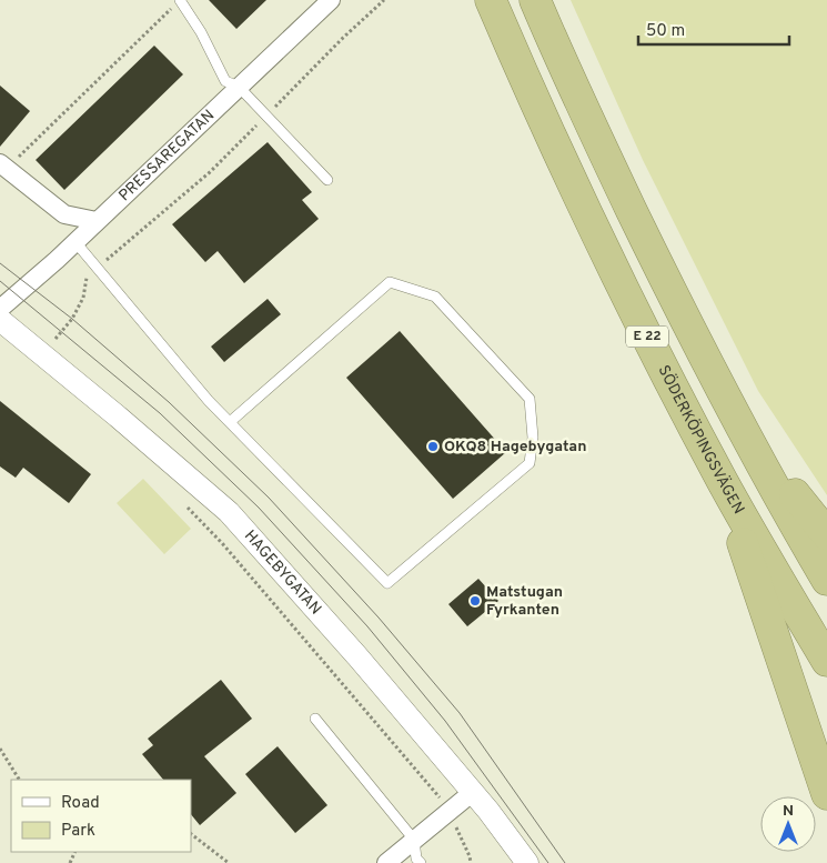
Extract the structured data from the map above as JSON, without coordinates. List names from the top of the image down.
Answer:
{
  "streets": {
    "highway": ["E 22", "SÖDERKÖPINGSVÄGEN"],
    "street": ["PRESSAREGATAN", "HAGEBYGATAN"]
  },
  "places": ["OKQ8 Hagebygatan", "Matstugan Fyrkanten"],
  "legend": ["Road", "Park"],
  "scale_bar": "50 m",
  "north": "top"
}
